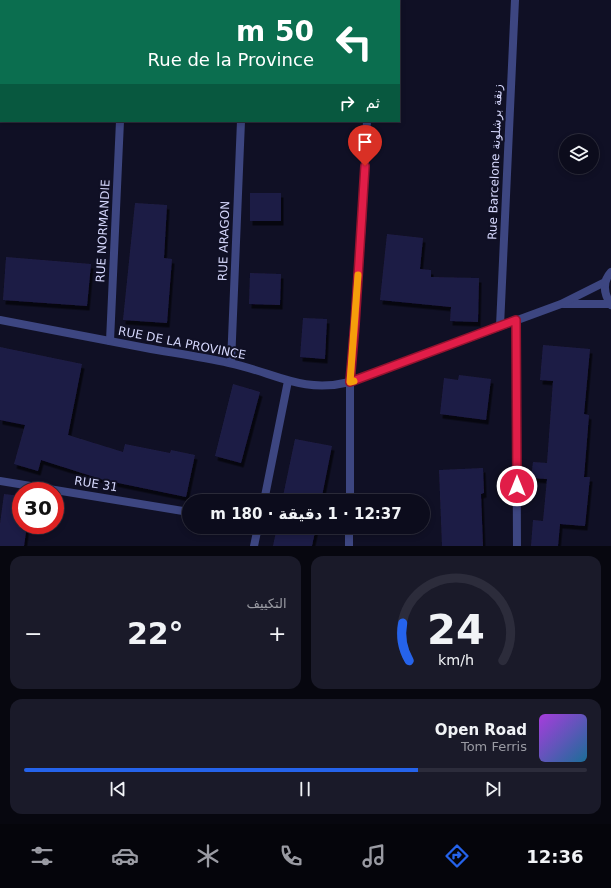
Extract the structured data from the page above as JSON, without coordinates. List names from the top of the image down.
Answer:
{
  "streets": {
    "street": [
      "Rue Barcelone زنقة برشلونة",
      "RUE NORMANDIE",
      "RUE ARAGON",
      "RUE DE LA PROVINCE",
      "RUE 31"
    ]
  },
  "crossings": [
    ["Rue Barcelone زنقة برشلونة", "RUE DE LA PROVINCE"],
    ["RUE NORMANDIE", "RUE DE LA PROVINCE"],
    ["RUE ARAGON", "RUE DE LA PROVINCE"]
  ],
  "page": {
    "turn": ["50 m", "Rue de la Province"],
    "then": "ثم",
    "limit": "30",
    "trip": "12:37 · 1 دقيقة · 180 m",
    "tile": "التكييف",
    "heat": ["−", "22°", "+"],
    "song": ["Open Road", "Tom Ferris"],
    "tabs": "12:36",
    "gauge": ["24", "km/h"]
  }
}
